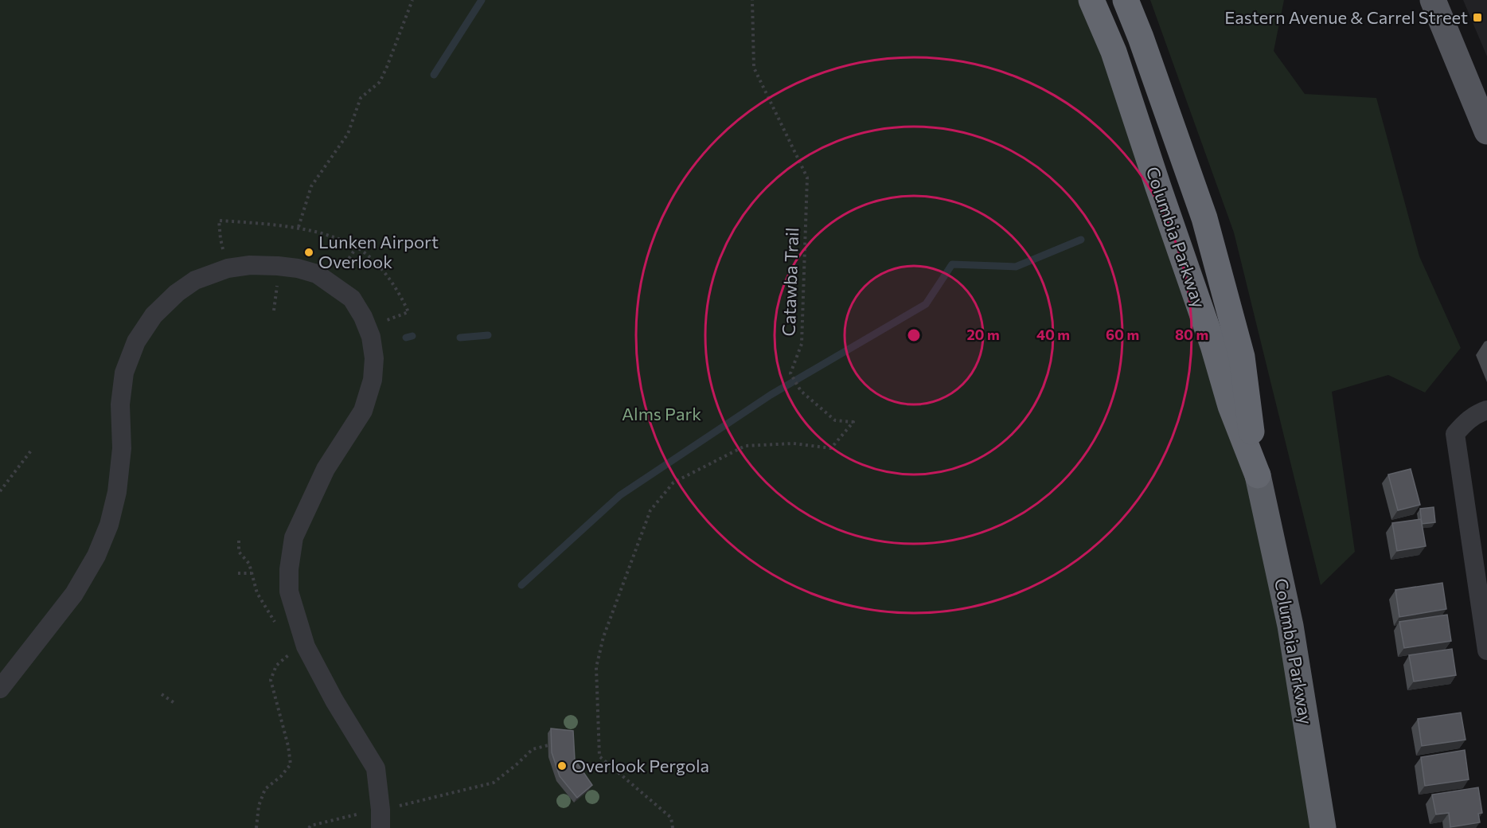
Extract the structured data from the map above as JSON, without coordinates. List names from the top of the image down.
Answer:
{
  "streets": {
    "highway": ["Columbia Parkway"],
    "path": ["Catawba Trail"]
  },
  "parks": ["Alms Park"],
  "places": {
    "transit": ["Eastern Avenue & Carrel Street"],
    "other": ["Lunken Airport Overlook", "Overlook Pergola"]
  },
  "rings": [
    "20 m",
    "40 m",
    "60 m",
    "80 m"
  ]
}
